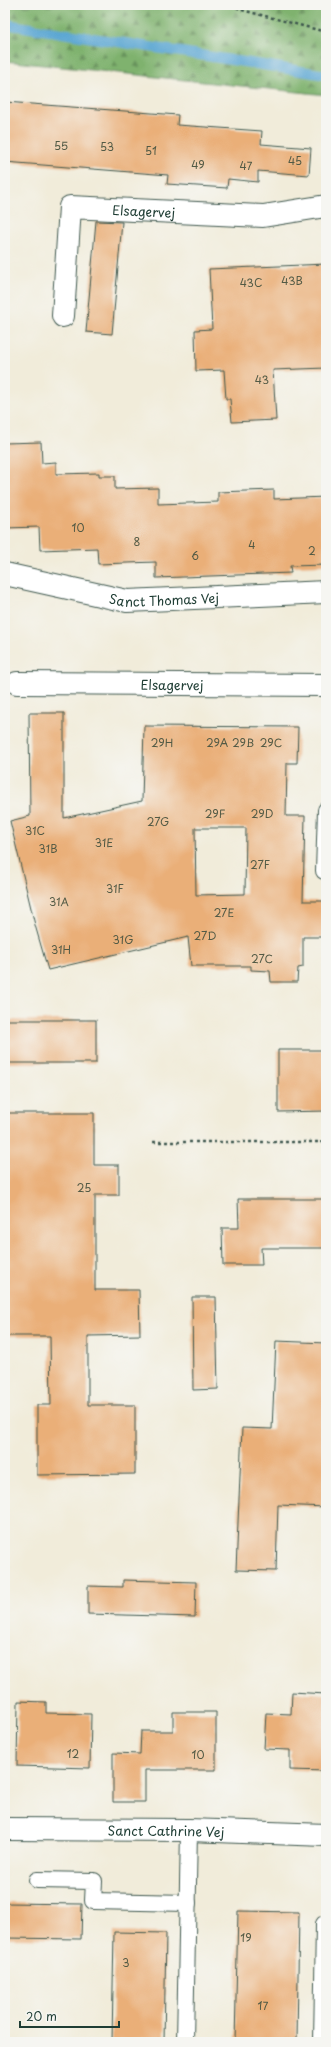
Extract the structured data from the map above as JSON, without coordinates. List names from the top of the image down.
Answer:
{
  "streets": {
    "street": ["Elsagervej", "Sanct Thomas Vej", "Sanct Cathrine Vej"]
  },
  "house_numbers": [
    "55",
    "53",
    "51",
    "45",
    "49",
    "47",
    "43B",
    "43C",
    "43",
    "10",
    "8",
    "4",
    "2",
    "6",
    "29H",
    "29A",
    "29B",
    "29C",
    "29F",
    "29D",
    "27G",
    "31C",
    "31E",
    "31B",
    "27F",
    "31F",
    "31A",
    "27E",
    "27D",
    "31G",
    "31H",
    "27C",
    "25",
    "12",
    "10",
    "19",
    "3",
    "17"
  ],
  "scale_bar": "20 m"
}
